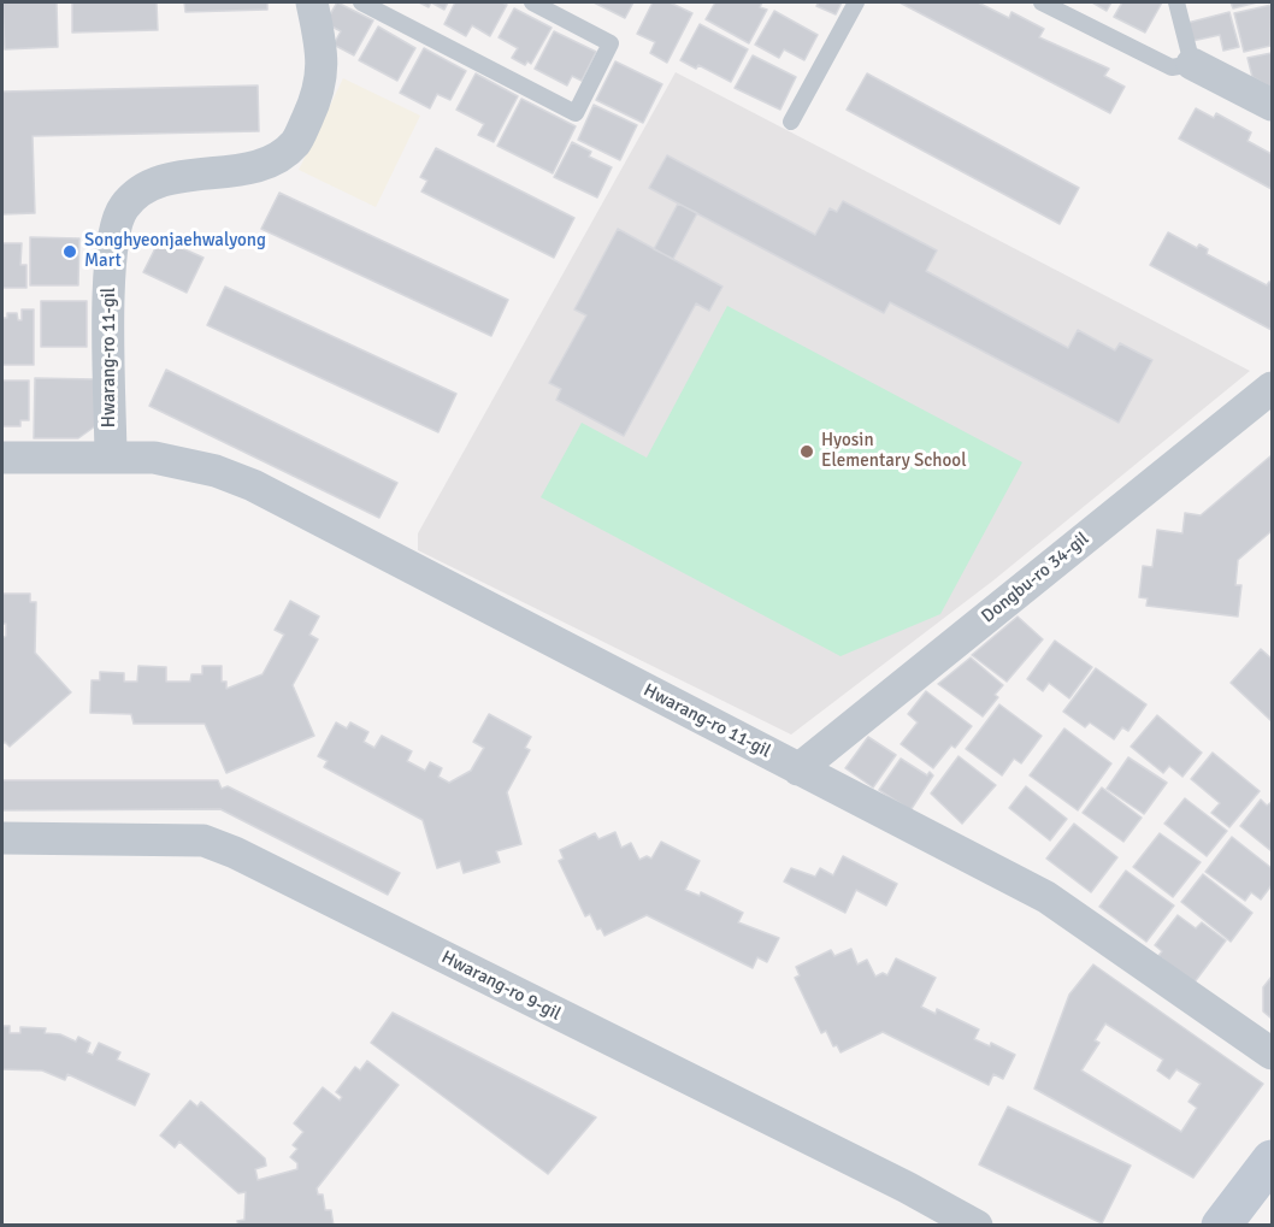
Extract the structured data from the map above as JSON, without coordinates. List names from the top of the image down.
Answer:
{
  "streets": {
    "street": ["Hwarang-ro 11-gil", "Dongbu-ro 34-gil", "Hwarang-ro 9-gil"]
  },
  "crossings": [
    ["Hwarang-ro 11-gil", "Dongbu-ro 34-gil"]
  ],
  "places": ["Songhyeonjaehwalyong Mart", "Hyosin Elementary School"]
}
